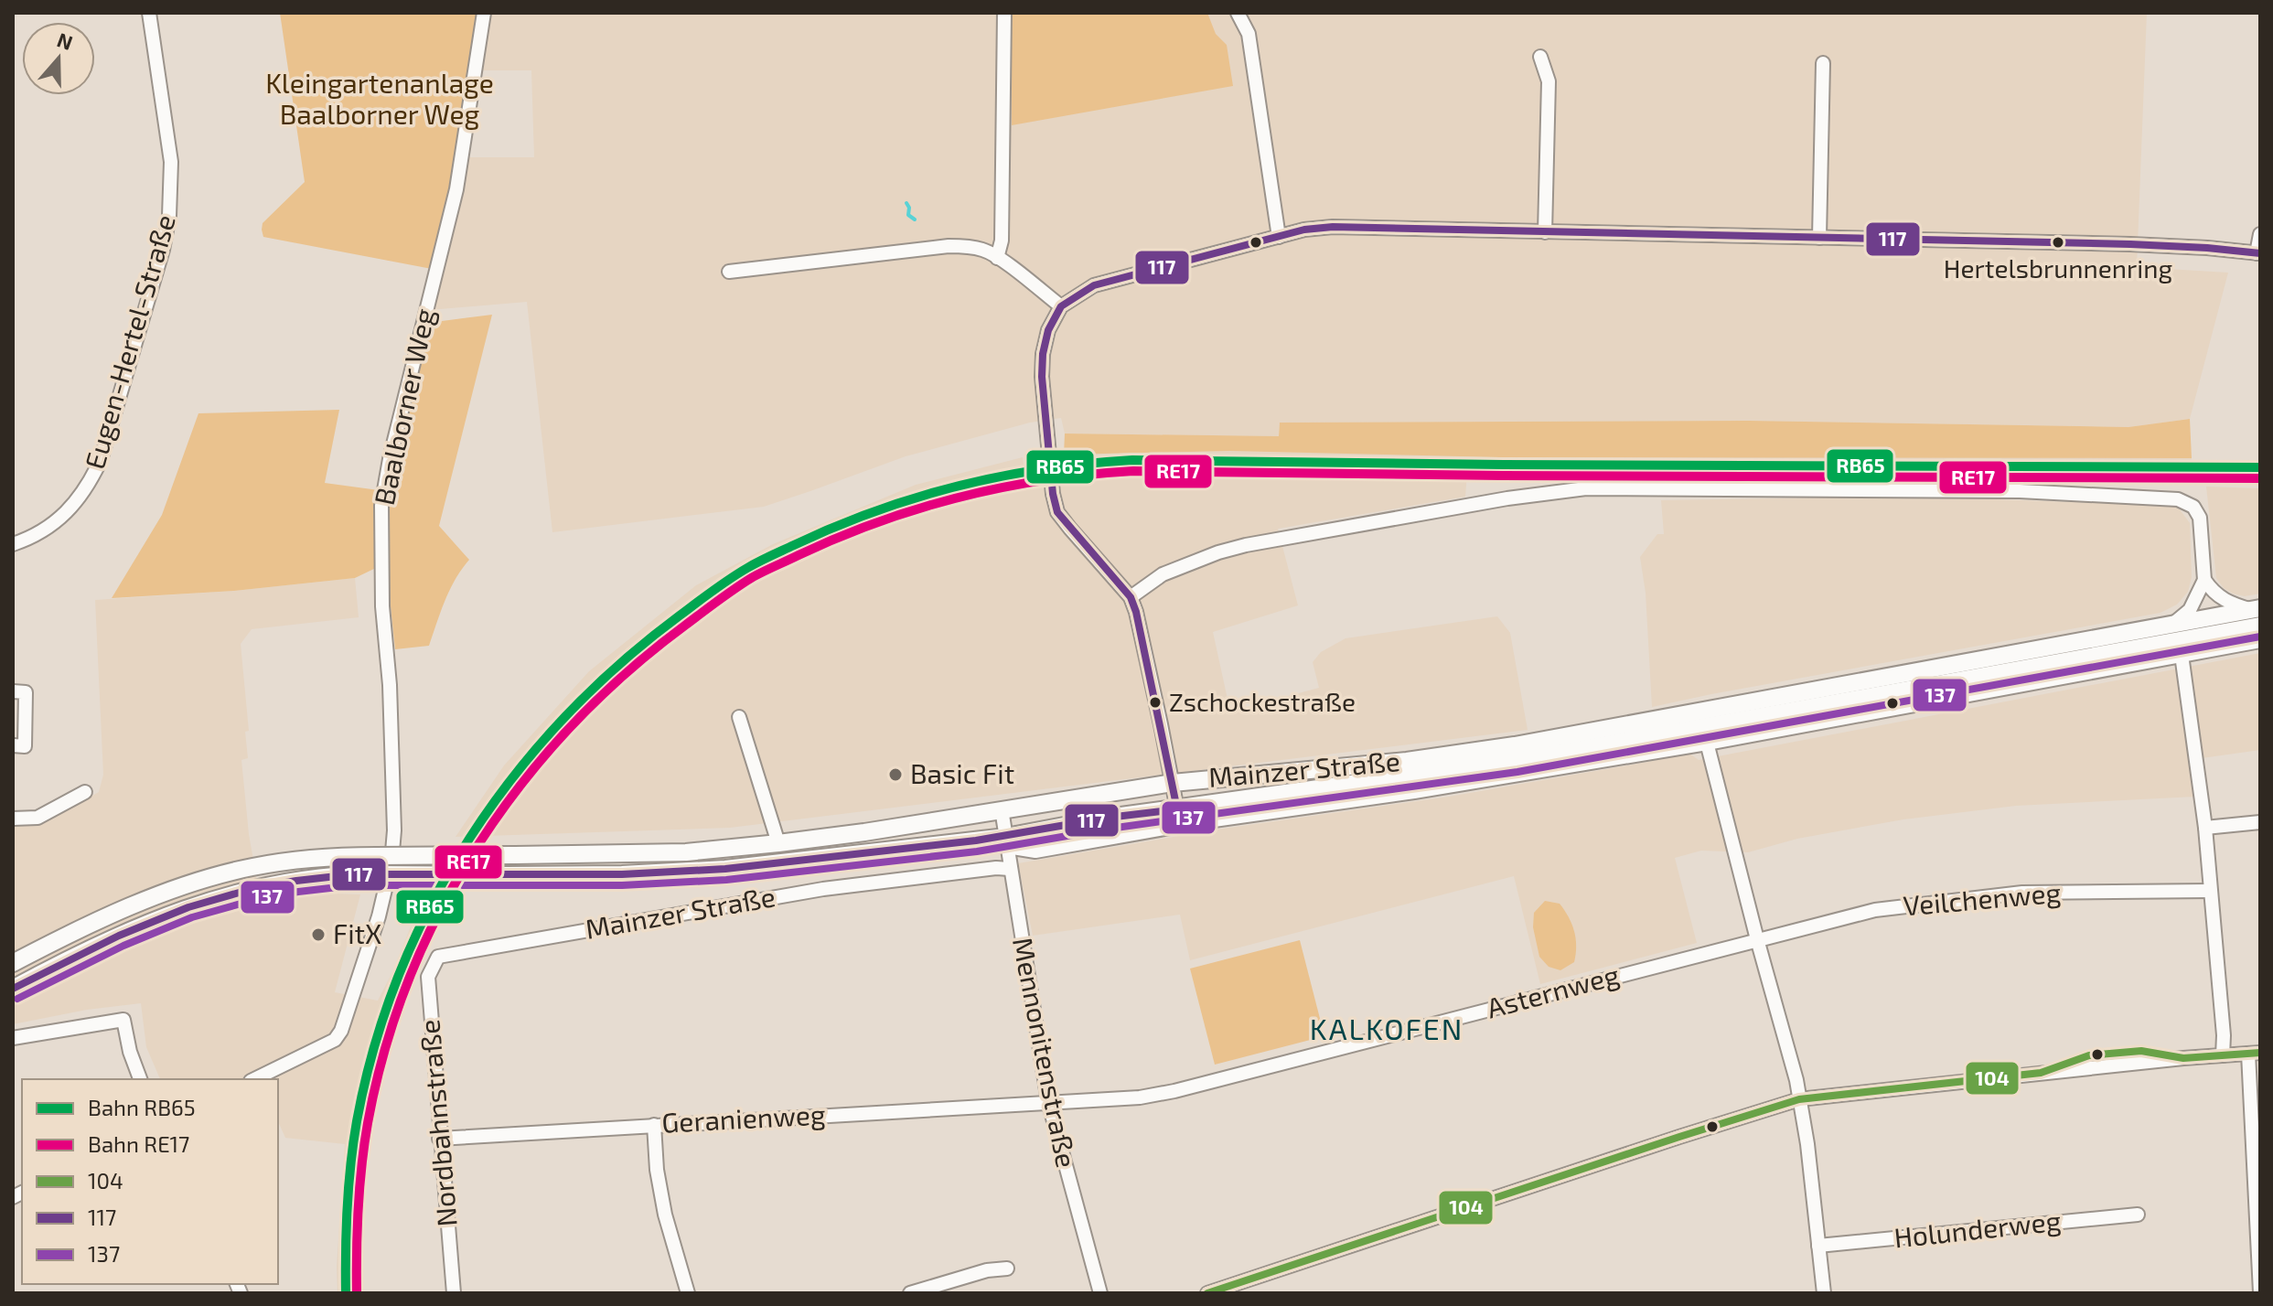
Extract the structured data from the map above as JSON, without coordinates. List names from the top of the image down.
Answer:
{
  "streets": {
    "main road": ["Mainzer Straße"],
    "street": [
      "Eugen-Hertel-Straße",
      "Baalborner Weg",
      "Veilchenweg",
      "Asternweg",
      "Mennonitenstraße",
      "Geranienweg",
      "Nordbahnstraße",
      "Holunderweg"
    ]
  },
  "crossings": [
    ["Mainzer Straße", "Mennonitenstraße"],
    ["Mainzer Straße", "Nordbahnstraße"],
    ["Veilchenweg", "Asternweg"],
    ["Asternweg", "Mennonitenstraße"],
    ["Asternweg", "Geranienweg"],
    ["Mennonitenstraße", "Geranienweg"],
    ["Geranienweg", "Nordbahnstraße"]
  ],
  "districts": ["KALKOFEN"],
  "parks": ["Kleingartenanlage Baalborner Weg"],
  "places": [
    "Hertelsbrunnenring",
    "Zschockestraße",
    "Basic Fit",
    "FitX"
  ],
  "lines": [
    "transit line 117",
    "rail line RB65",
    "rail line RE17",
    "transit line 137",
    "transit line 104"
  ],
  "legend": [
    "Bahn RB65",
    "Bahn RE17",
    "104",
    "117",
    "137"
  ],
  "north": "top"
}
